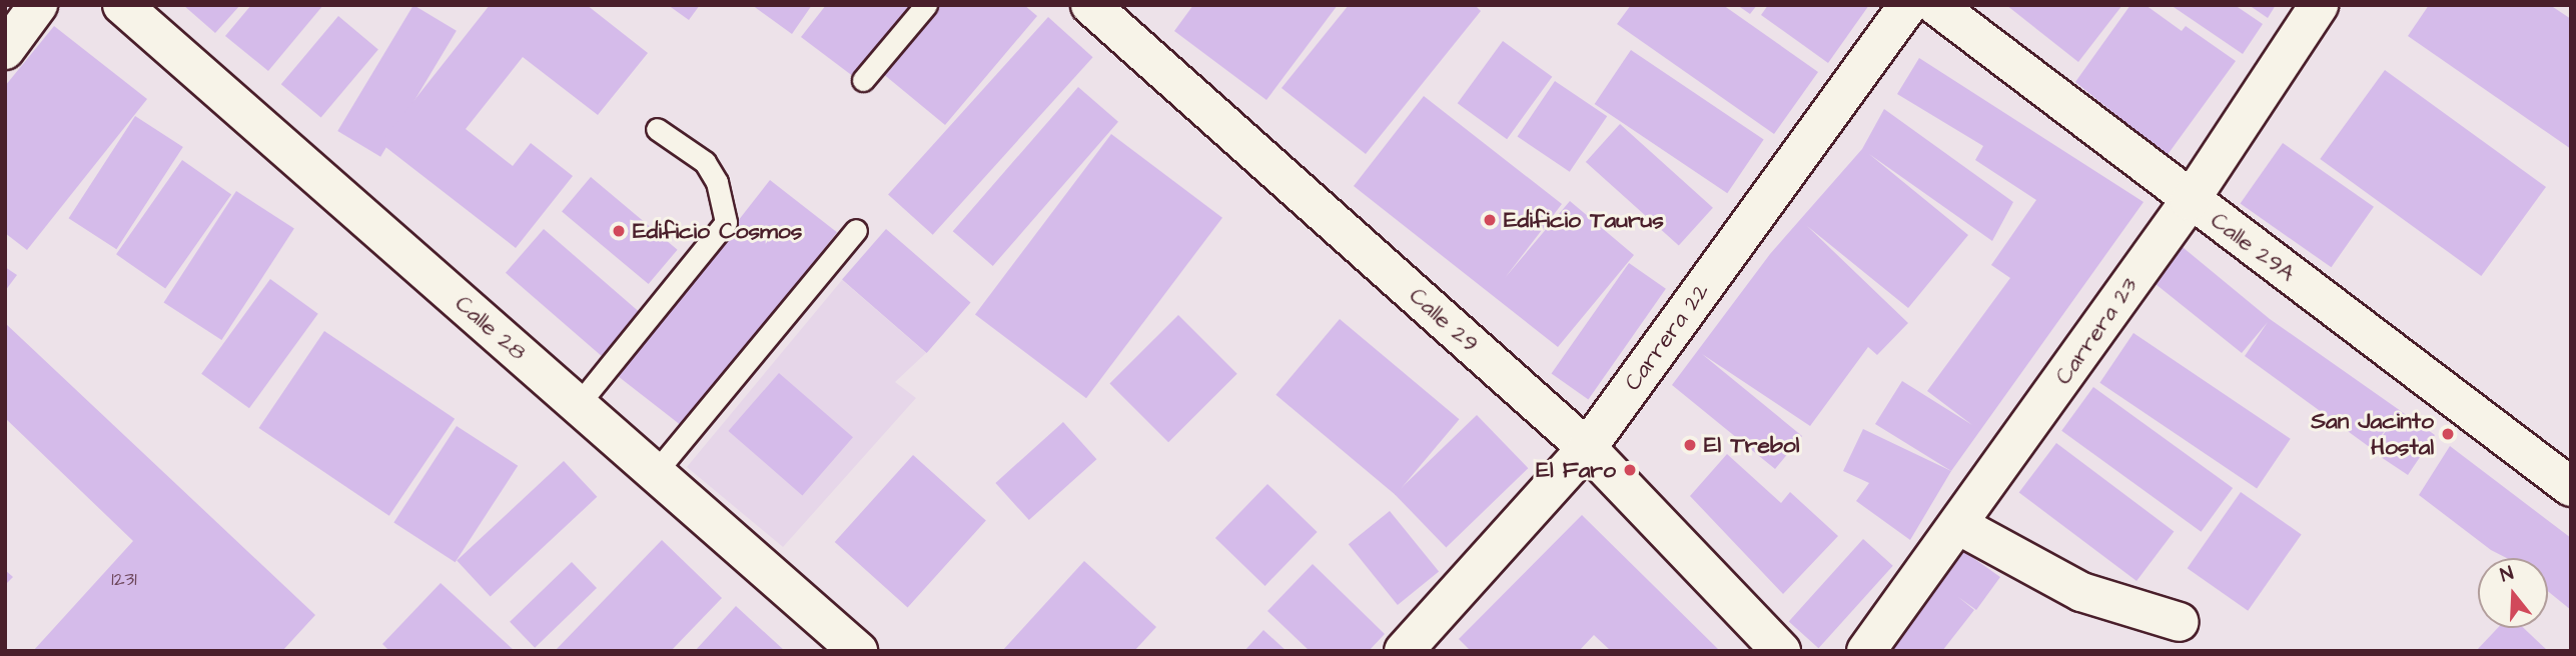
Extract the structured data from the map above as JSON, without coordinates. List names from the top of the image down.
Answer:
{
  "streets": {
    "street": [
      "Calle 29A",
      "Calle 29",
      "Calle 28",
      "Carrera 23",
      "Carrera 22"
    ]
  },
  "crossings": [
    ["Calle 29A", "Carrera 23"],
    ["Calle 29", "Carrera 22"]
  ],
  "places": [
    "Edificio Taurus",
    "Edificio Cosmos",
    "San Jacinto Hostal",
    "El Trebol",
    "El Faro"
  ],
  "house_numbers": ["1231"],
  "north": "top"
}
